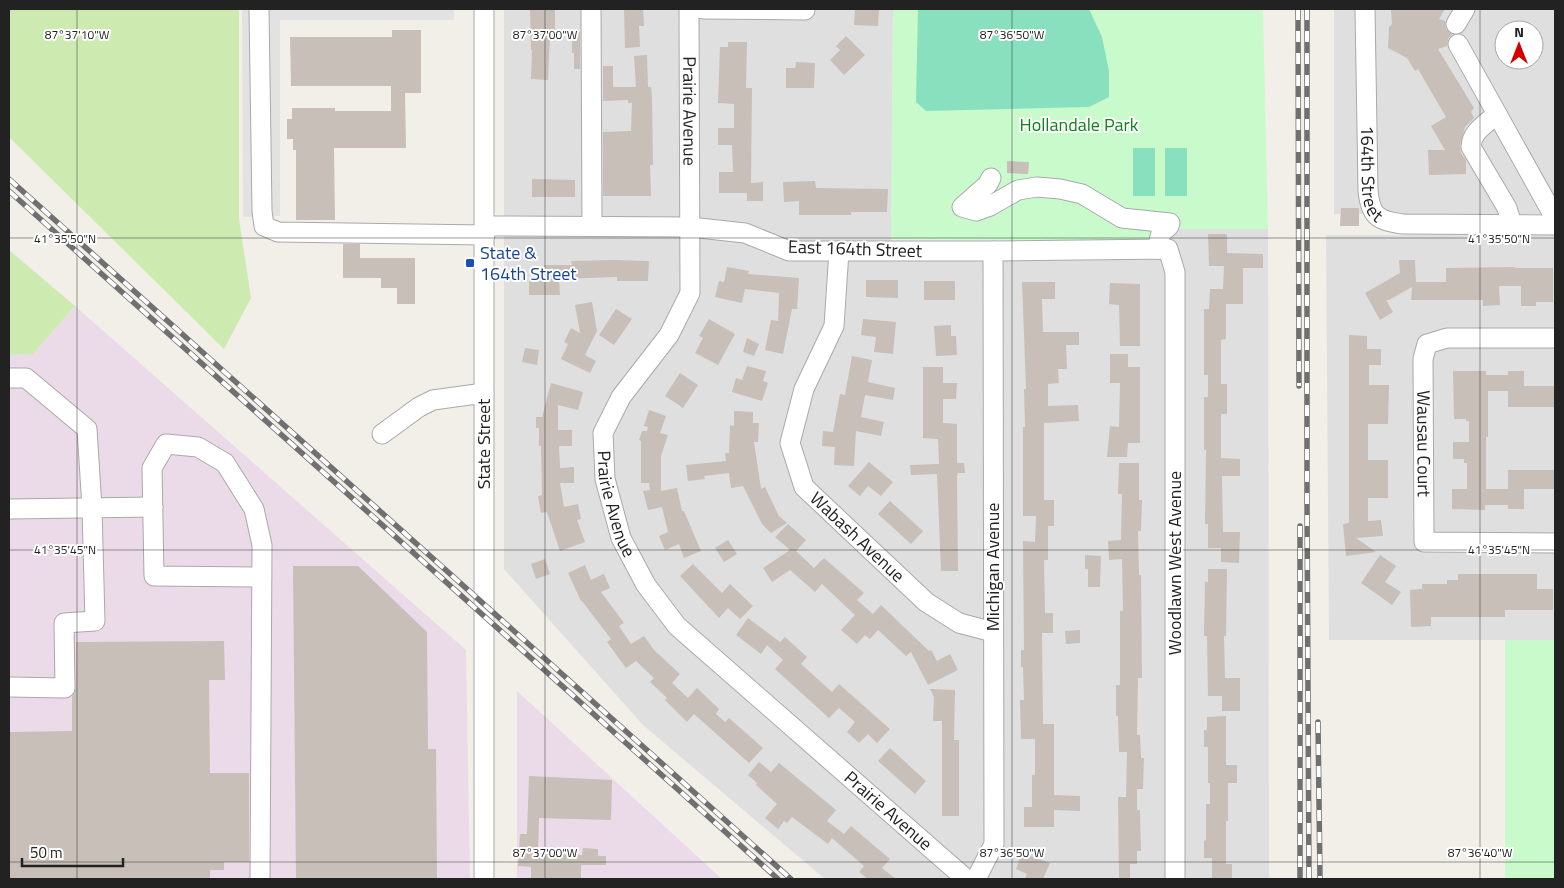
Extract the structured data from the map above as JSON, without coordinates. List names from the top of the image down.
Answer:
{
  "streets": {
    "street": [
      "Prairie Avenue",
      "164th Street",
      "East 164th Street",
      "Wausau Court",
      "State Street",
      "Wabash Avenue",
      "Woodlawn West Avenue",
      "Michigan Avenue"
    ]
  },
  "crossings": [
    ["Prairie Avenue", "East 164th Street"],
    ["East 164th Street", "State Street"],
    ["East 164th Street", "Wabash Avenue"],
    ["East 164th Street", "Woodlawn West Avenue"],
    ["East 164th Street", "Michigan Avenue"],
    ["Wabash Avenue", "Michigan Avenue"]
  ],
  "parks": ["Hollandale Park"],
  "places": {
    "transit": ["State & 164th Street"]
  },
  "scale_bar": "50 m",
  "north": "top",
  "coordinates": [
    "87°37'10\"W",
    "87°37'00\"W",
    "87°36'50\"W",
    "41°35'50\"N",
    "41°35'45\"N",
    "87°36'40\"W"
  ]
}
